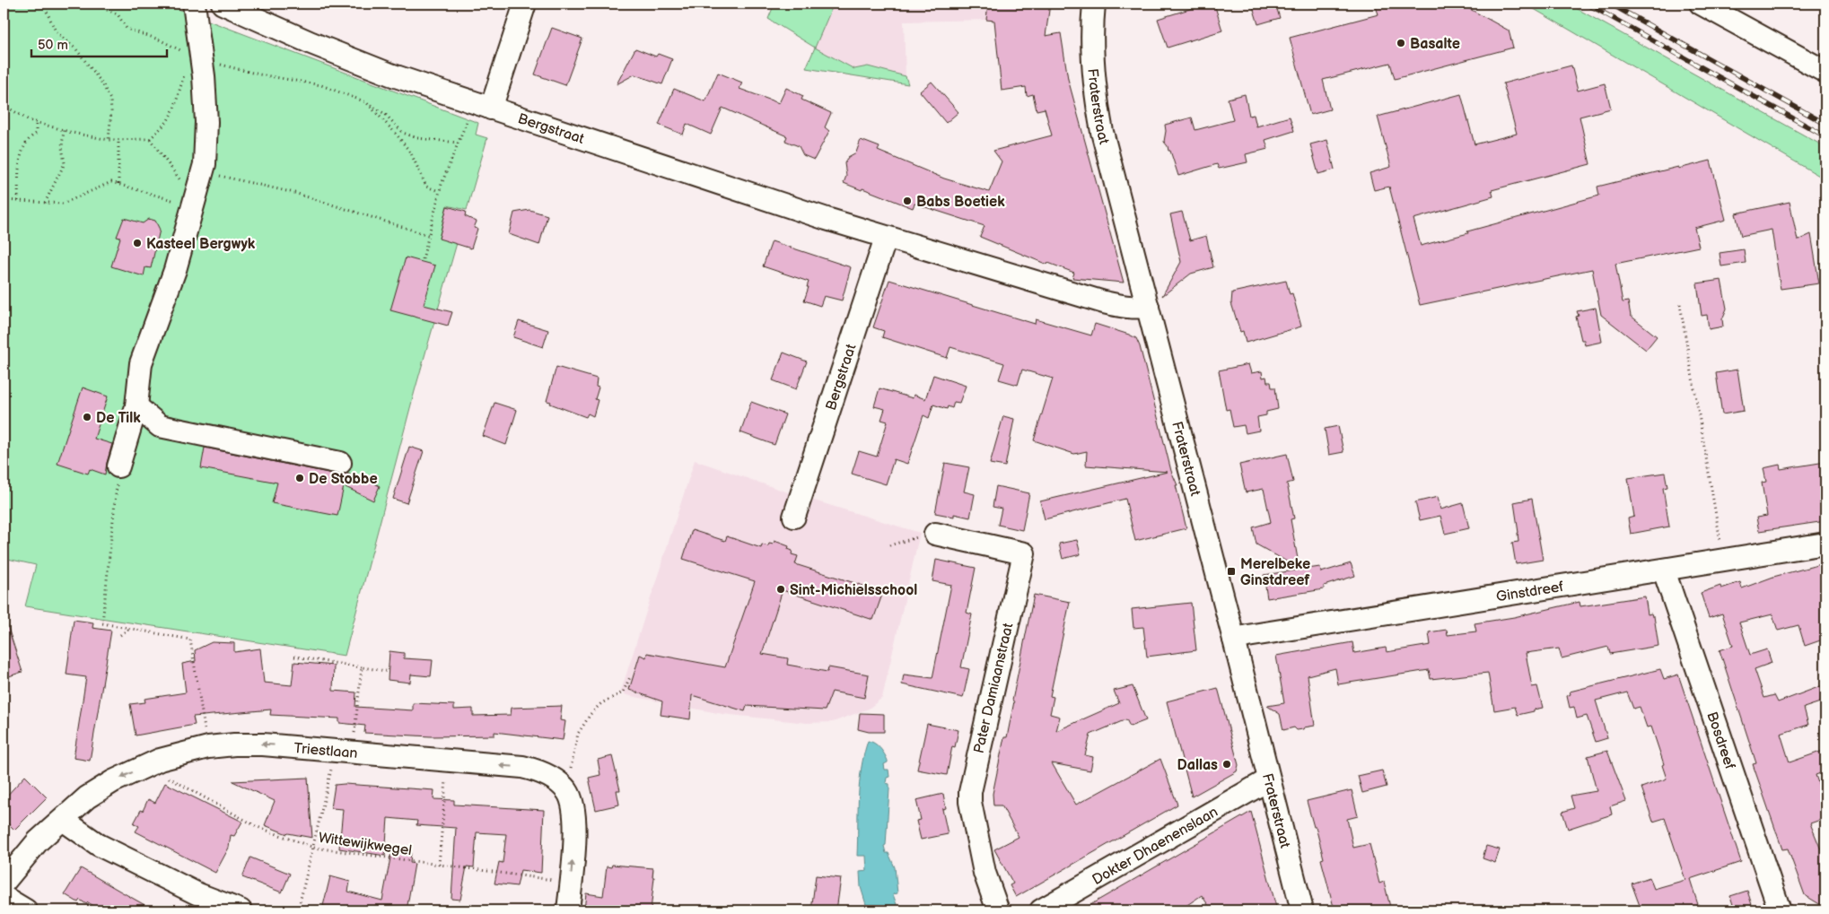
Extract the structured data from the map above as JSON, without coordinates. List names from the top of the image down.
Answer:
{
  "streets": {
    "street": [
      "Fraterstraat",
      "Bergstraat",
      "Ginstdreef",
      "Pater Damiaanstraat",
      "Bosdreef",
      "Triestlaan",
      "Dokter Dhaenenslaan"
    ],
    "path": ["Wittewijkwegel"]
  },
  "crossings": [
    ["Fraterstraat", "Bergstraat"],
    ["Fraterstraat", "Ginstdreef"],
    ["Fraterstraat", "Dokter Dhaenenslaan"],
    ["Ginstdreef", "Bosdreef"],
    ["Triestlaan", "Wittewijkwegel"]
  ],
  "places": {
    "other": [
      "Basalte",
      "Babs Boetiek",
      "Kasteel Bergwyk",
      "De Tilk",
      "De Stobbe",
      "Sint-Michielsschool",
      "Dallas"
    ],
    "transit": ["Merelbeke Ginstdreef"]
  },
  "scale_bar": "50 m"
}
